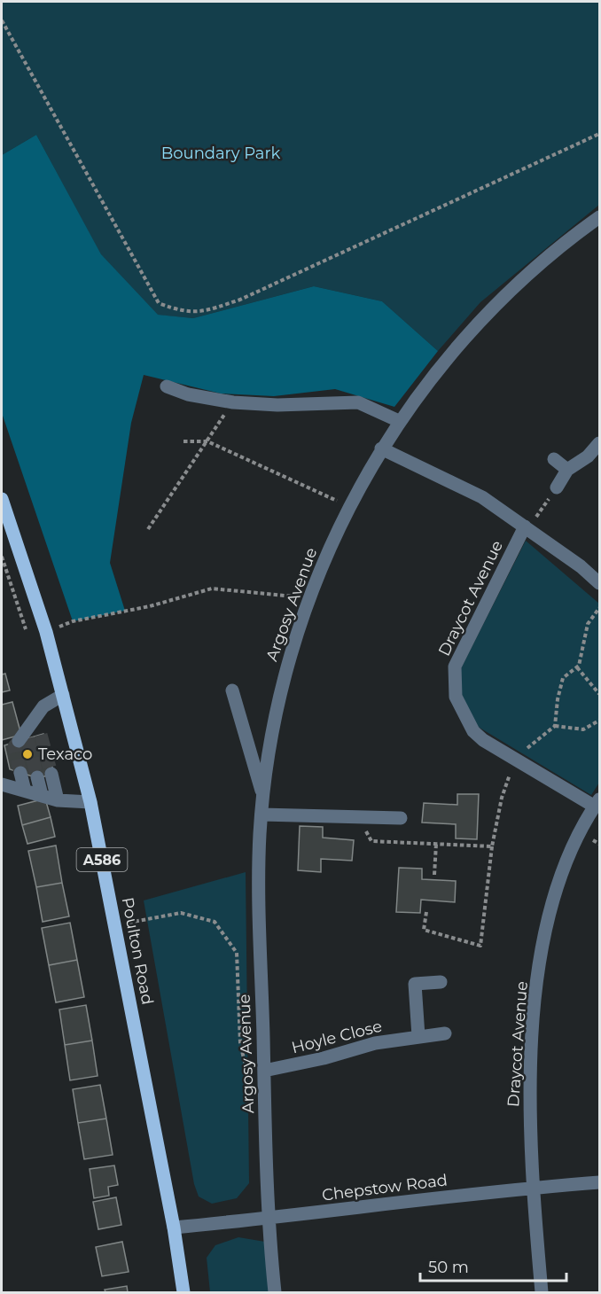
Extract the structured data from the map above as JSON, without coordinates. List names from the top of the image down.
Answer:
{
  "streets": {
    "main road": ["A586", "Poulton Road"],
    "street": [
      "Draycot Avenue",
      "Argosy Avenue",
      "Hoyle Close",
      "Chepstow Road"
    ]
  },
  "crossings": [
    ["Draycot Avenue", "Chepstow Road"],
    ["Argosy Avenue", "Hoyle Close"],
    ["Argosy Avenue", "Chepstow Road"],
    ["Poulton Road", "Chepstow Road"]
  ],
  "parks": ["Boundary Park"],
  "places": ["Texaco"],
  "scale_bar": "50 m"
}
